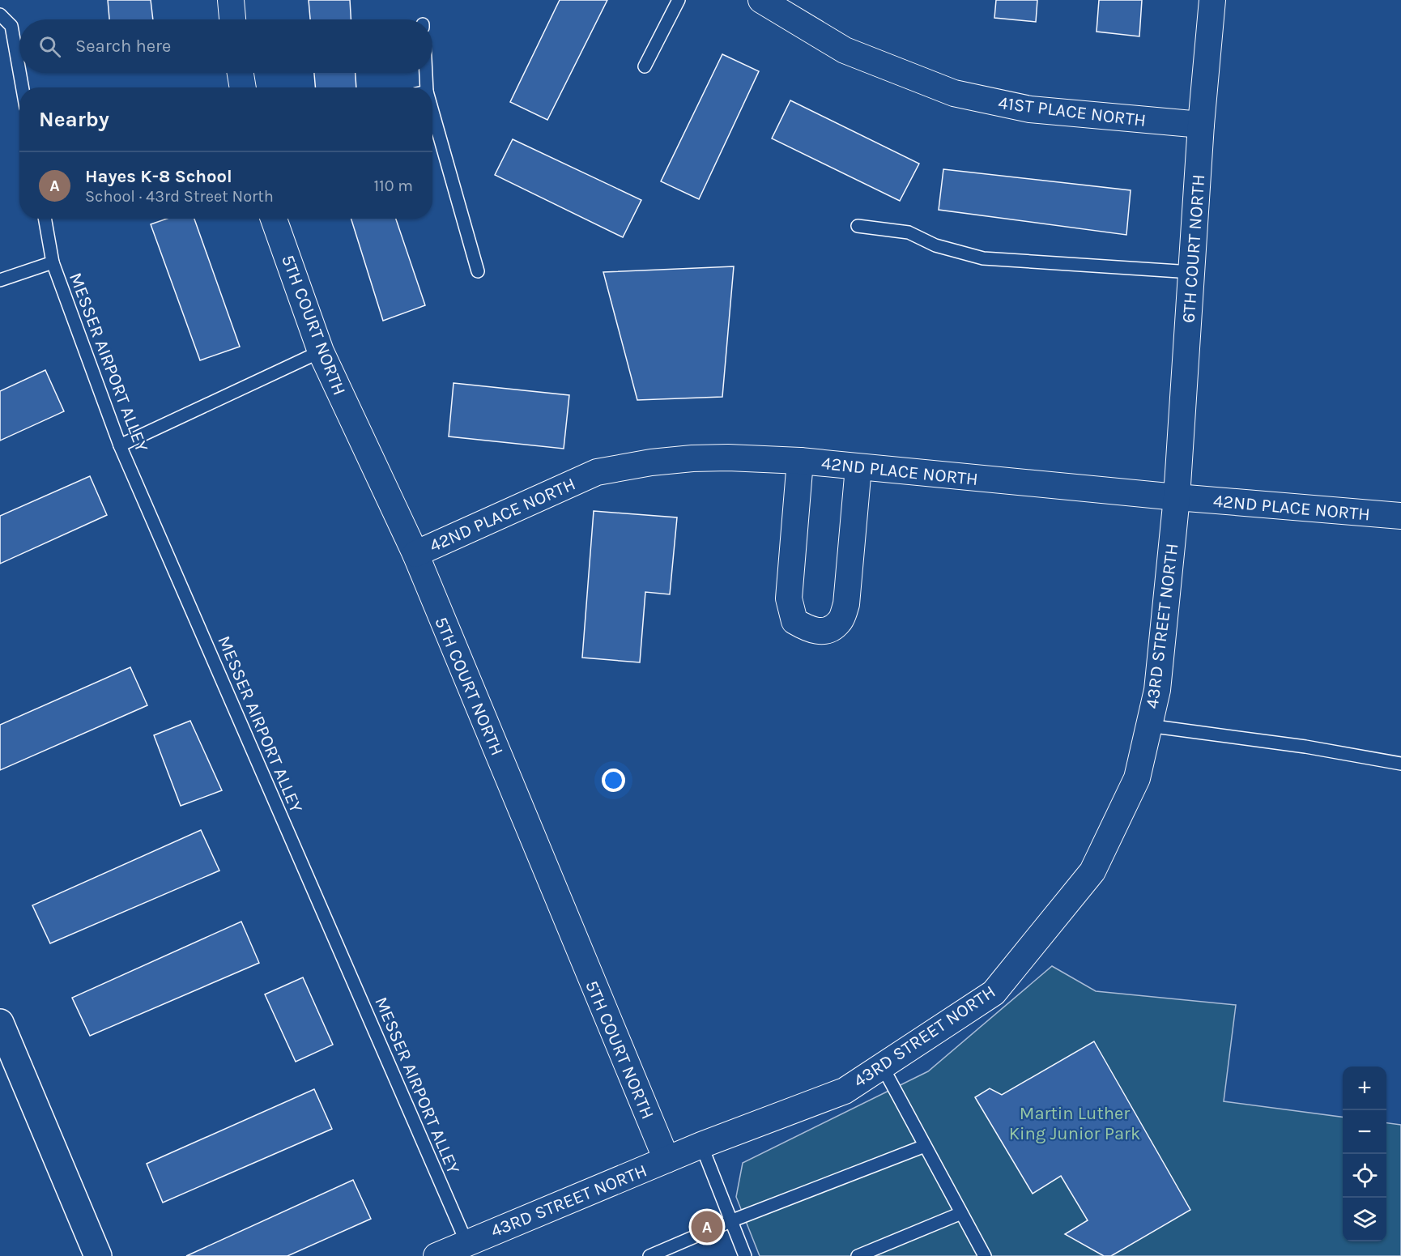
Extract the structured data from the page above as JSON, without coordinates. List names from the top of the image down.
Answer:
{
  "streets": {
    "street": [
      "41ST PLACE NORTH",
      "6TH COURT NORTH",
      "5TH COURT NORTH",
      "42ND PLACE NORTH",
      "43RD STREET NORTH"
    ],
    "lane": ["MESSER AIRPORT ALLEY"]
  },
  "crossings": [
    ["41ST PLACE NORTH", "6TH COURT NORTH"],
    ["6TH COURT NORTH", "42ND PLACE NORTH"],
    ["6TH COURT NORTH", "43RD STREET NORTH"],
    ["5TH COURT NORTH", "42ND PLACE NORTH"],
    ["5TH COURT NORTH", "43RD STREET NORTH"],
    ["MESSER AIRPORT ALLEY", "43RD STREET NORTH"],
    ["42ND PLACE NORTH", "43RD STREET NORTH"]
  ],
  "parks": ["Martin Luther King Junior Park"],
  "page": {
    "search": "Search here",
    "heading": "Nearby",
    "list": [
      {
        "mark": "A",
        "name": "Hayes K-8 School",
        "note": "School · 43rd Street North",
        "value": "110 m"
      }
    ],
    "map_buttons": ["+", "−"],
    "pins": "A"
  }
}
